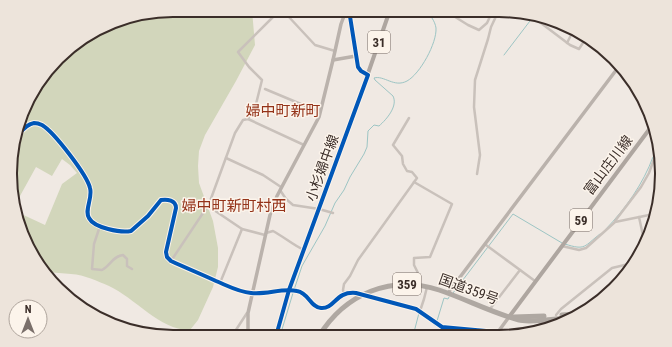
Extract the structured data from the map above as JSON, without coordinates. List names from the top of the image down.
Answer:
{
  "streets": {
    "highway": ["359", "国道359号"],
    "main road": [
      "31",
      "富山庄川線",
      "小杉婦中線",
      "59"
    ]
  },
  "crossings": [
    ["31", "小杉婦中線"],
    ["富山庄川線", "国道359号"]
  ],
  "districts": ["婦中町新町", "婦中町新町村西"],
  "north": "top"
}
